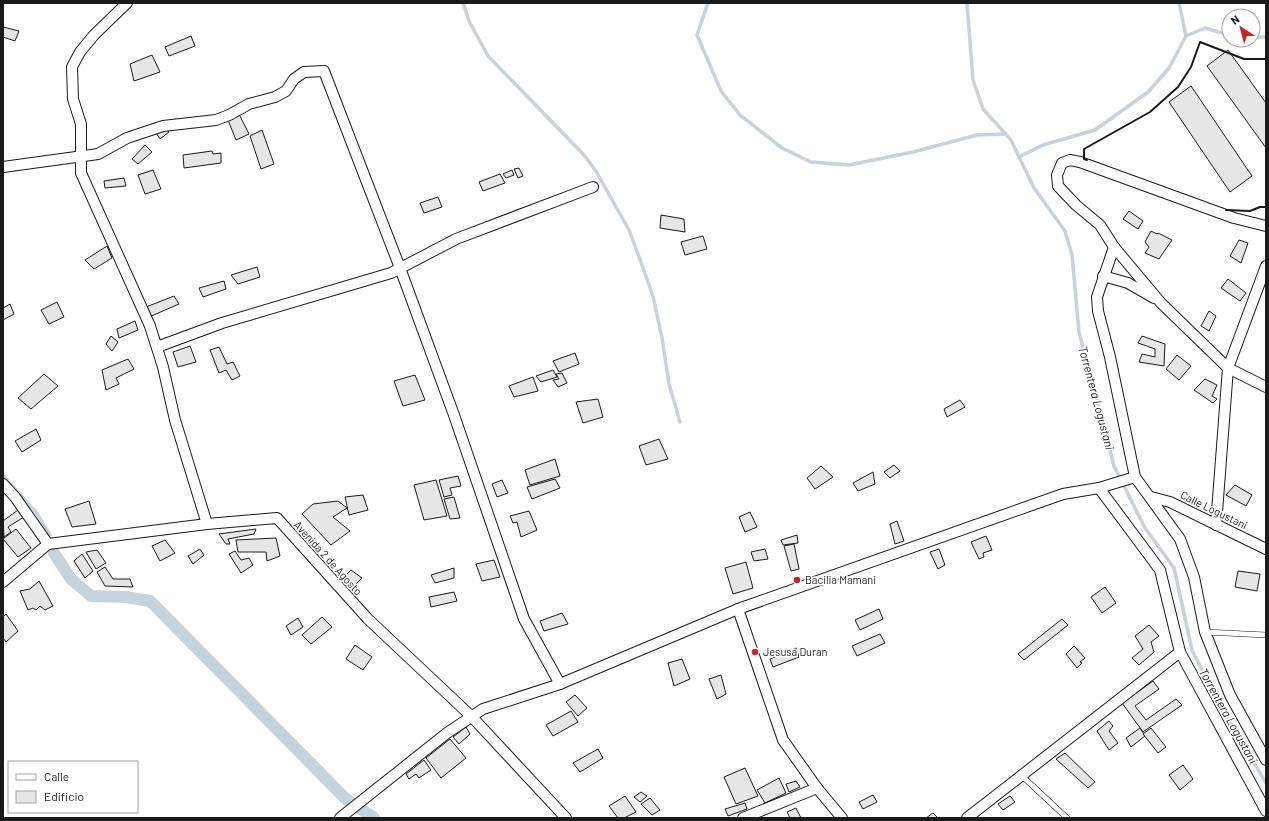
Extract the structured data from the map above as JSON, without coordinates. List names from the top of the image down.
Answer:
{
  "streets": {
    "street": ["Calle Logustani", "Avenida 2 de Agosto"]
  },
  "water": ["Torrentera Logustani"],
  "places": ["Bacilia Mamani", "Jesusa Duran"],
  "legend": ["Calle", "Edificio"],
  "north": "top left"
}
